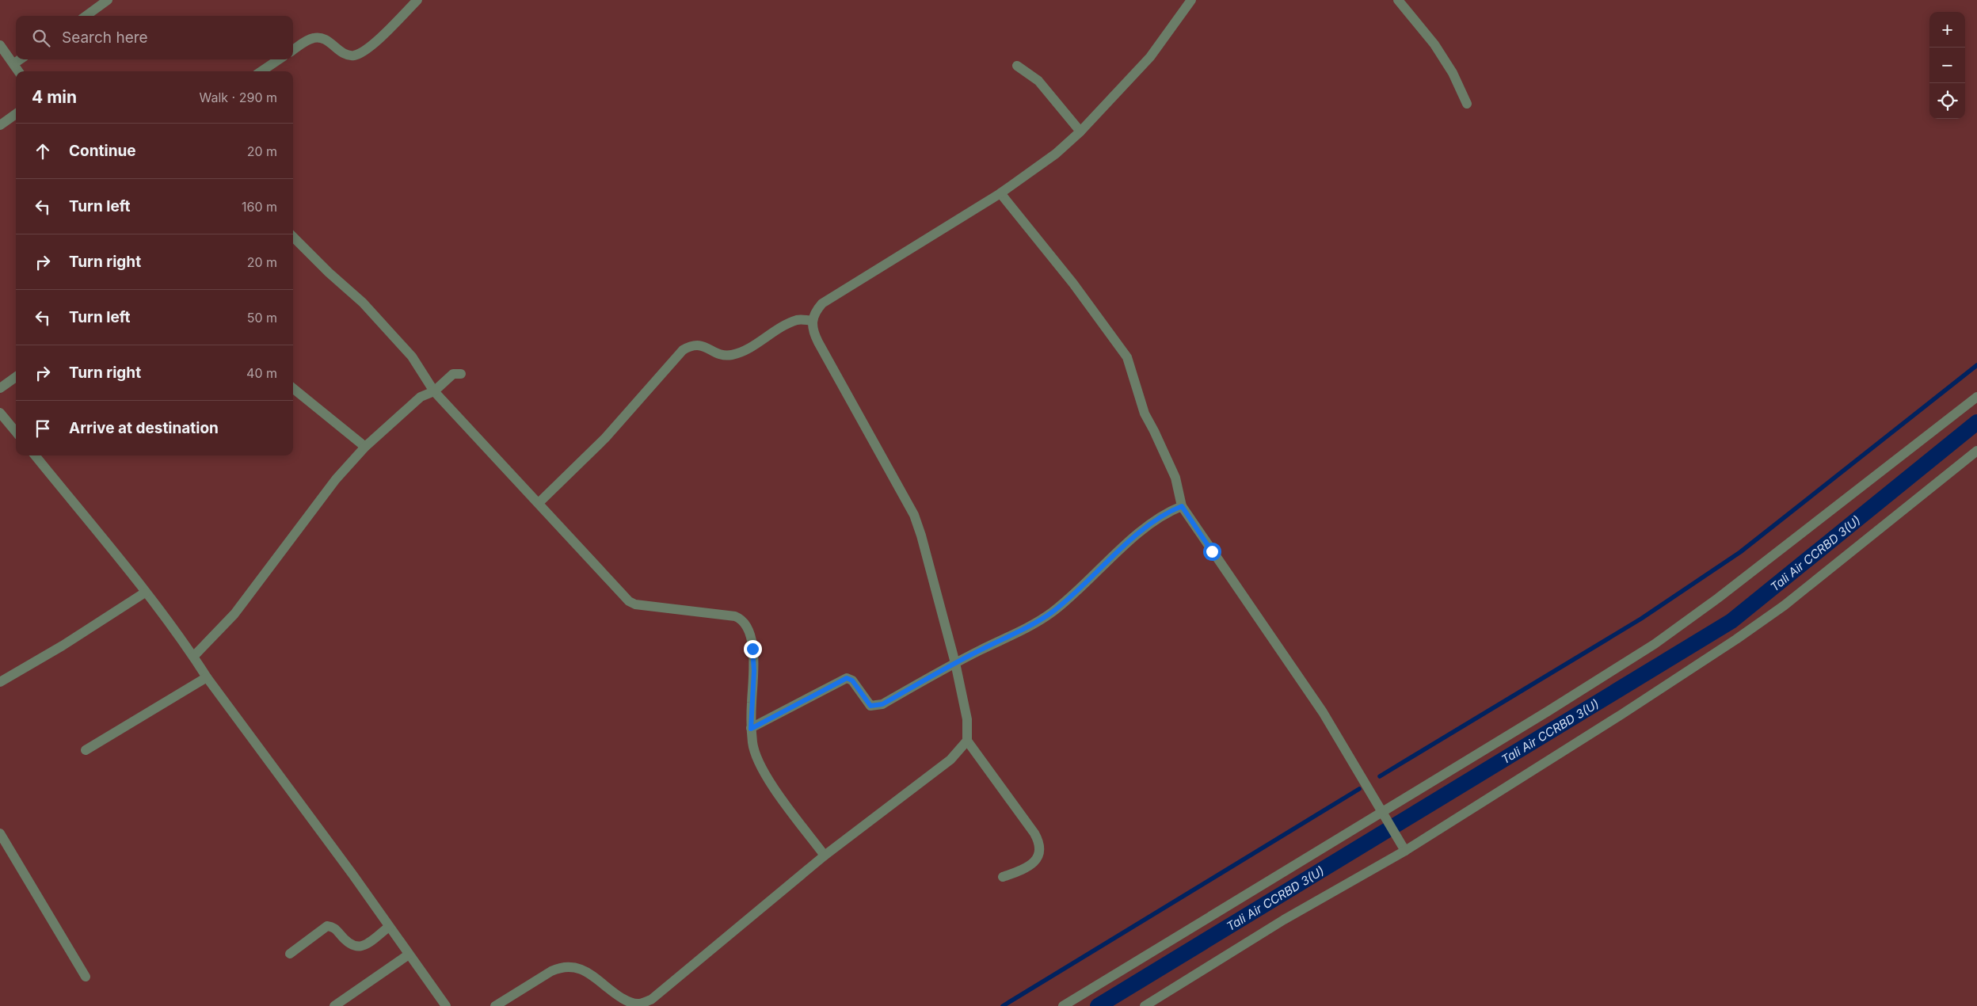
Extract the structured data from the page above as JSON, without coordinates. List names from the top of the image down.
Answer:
{
  "water": ["Tali Air CCRBD 3(U)"],
  "page": {
    "map_buttons": ["+", "−"],
    "search": "Search here",
    "heading": ["4 min", "Walk · 290 m"],
    "list": [
      ["Continue", "20 m"],
      ["Turn left", "160 m"],
      ["Turn right", "20 m"],
      ["Turn left", "50 m"],
      ["Turn right", "40 m"],
      "Arrive at destination"
    ]
  }
}
